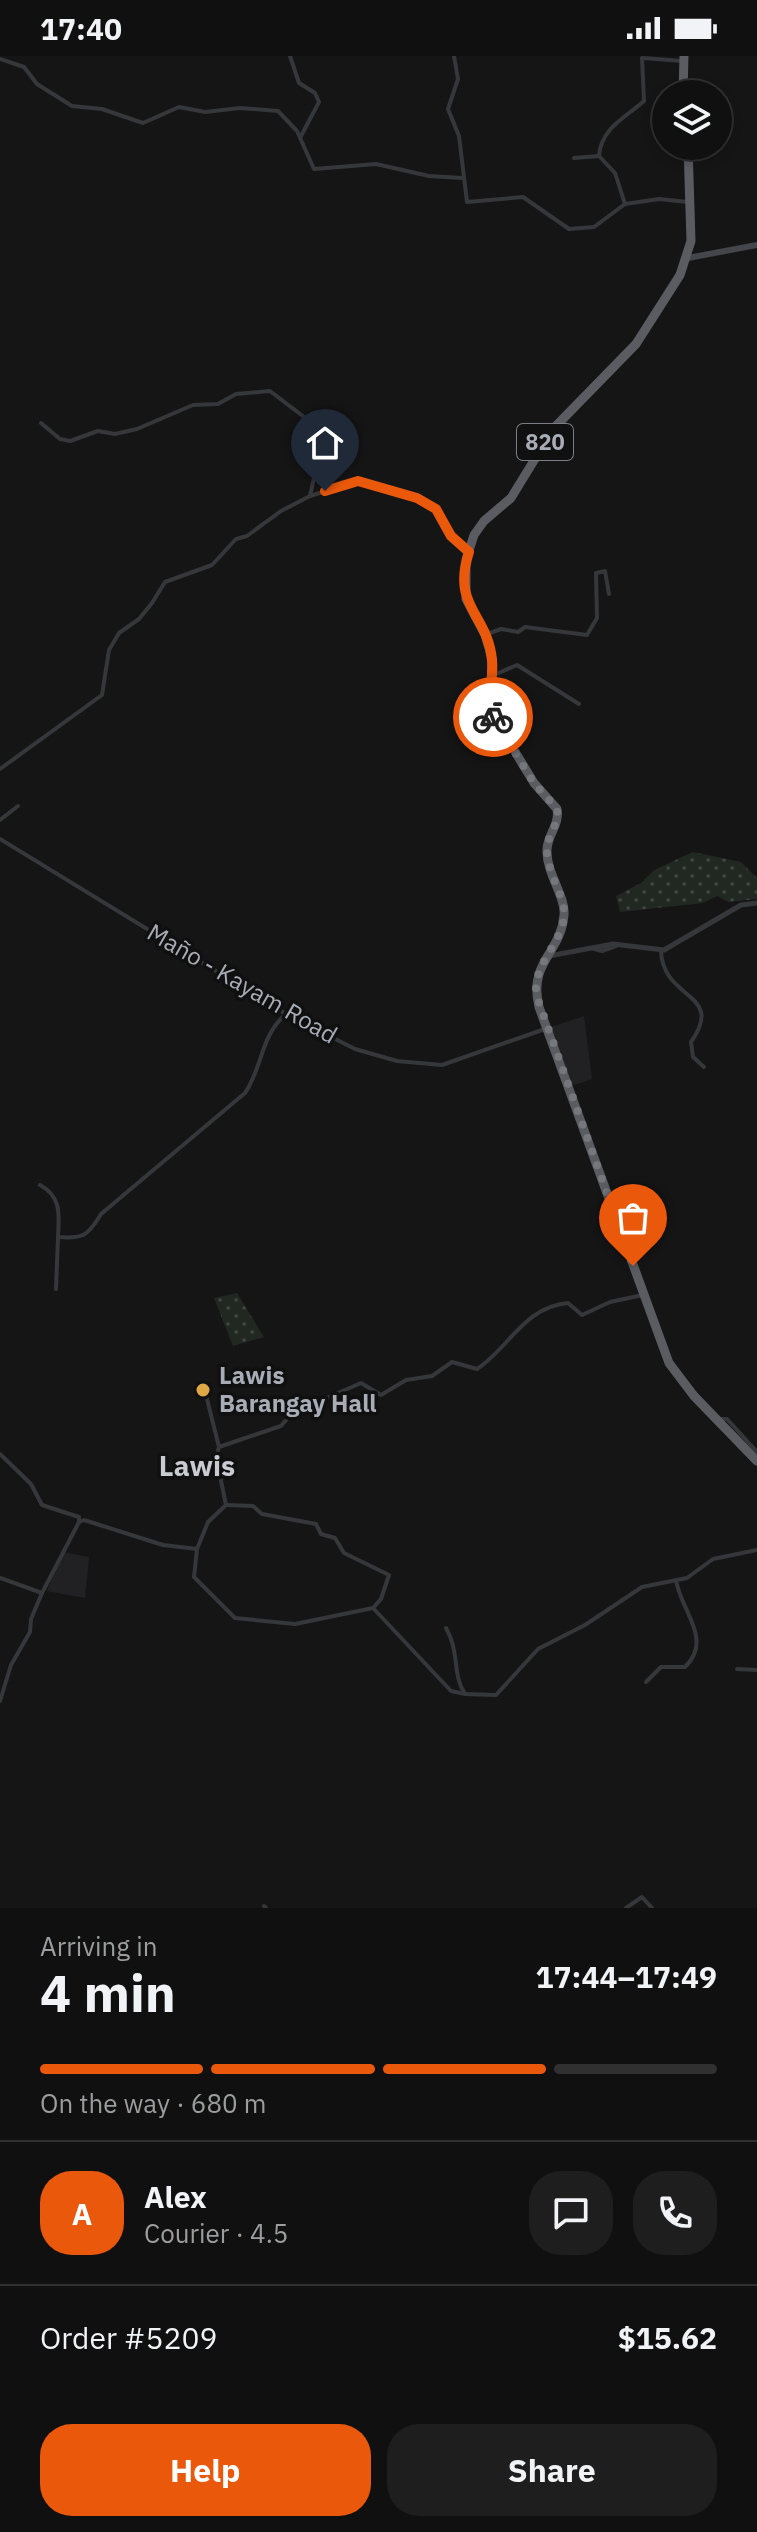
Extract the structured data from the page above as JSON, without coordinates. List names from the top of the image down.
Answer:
{
  "streets": {
    "highway": ["820"],
    "street": ["Maño - Kayam Road"]
  },
  "crossings": [
    ["820", "Maño - Kayam Road"]
  ],
  "districts": ["Lawis"],
  "places": ["Lawis Barangay Hall"],
  "page": {
    "status": "17:40",
    "heading": ["4 min", "Arriving in", "17:44–17:49"],
    "panel": [
      "Alex",
      "Courier · 4.5",
      "Order #5209",
      "$15.62"
    ],
    "bar": "On the way · 680 m",
    "round": "A",
    "buttons": ["Help", "Share"]
  }
}
